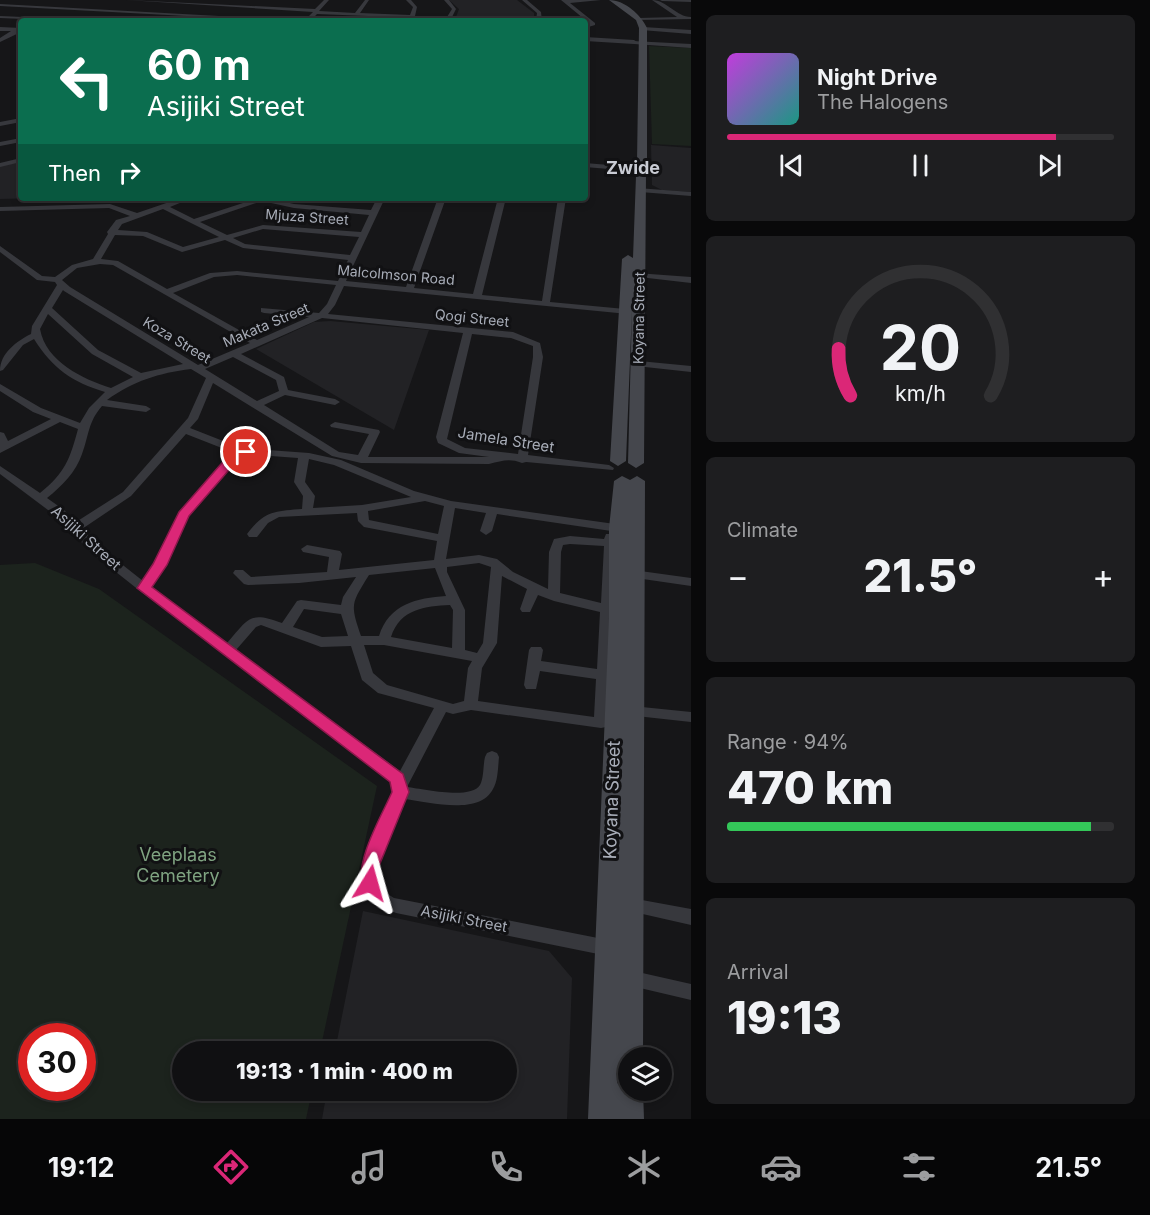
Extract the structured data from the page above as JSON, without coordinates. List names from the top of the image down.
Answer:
{
  "streets": {
    "main road": ["Koyana Street"],
    "street": [
      "Mjuza Street",
      "Malcolmson Road",
      "Qogi Street",
      "Makata Street",
      "Koza Street",
      "Jamela Street",
      "Asijiki Street"
    ]
  },
  "crossings": [
    ["Mjuza Street", "Makata Street"],
    ["Malcolmson Road", "Koyana Street"],
    ["Malcolmson Road", "Makata Street"],
    ["Qogi Street", "Makata Street"],
    ["Qogi Street", "Jamela Street"],
    ["Koyana Street", "Jamela Street"],
    ["Koyana Street", "Asijiki Street"],
    ["Makata Street", "Koza Street"],
    ["Koza Street", "Jamela Street"]
  ],
  "districts": ["Zwide"],
  "parks": ["Veeplaas Cemetery"],
  "page": {
    "turn": ["60 m", "Asijiki Street"],
    "song": ["Night Drive", "The Halogens"],
    "then": "Then",
    "tile": [
      "Climate",
      ["Range · 94%", "470 km"],
      ["Arrival", "19:13"]
    ],
    "heat": ["−", "21.5°", "+"],
    "limit": "30",
    "trip": "19:13 · 1 min · 400 m",
    "tabs": ["19:12", "21.5°"],
    "gauge": ["20", "km/h"]
  }
}
